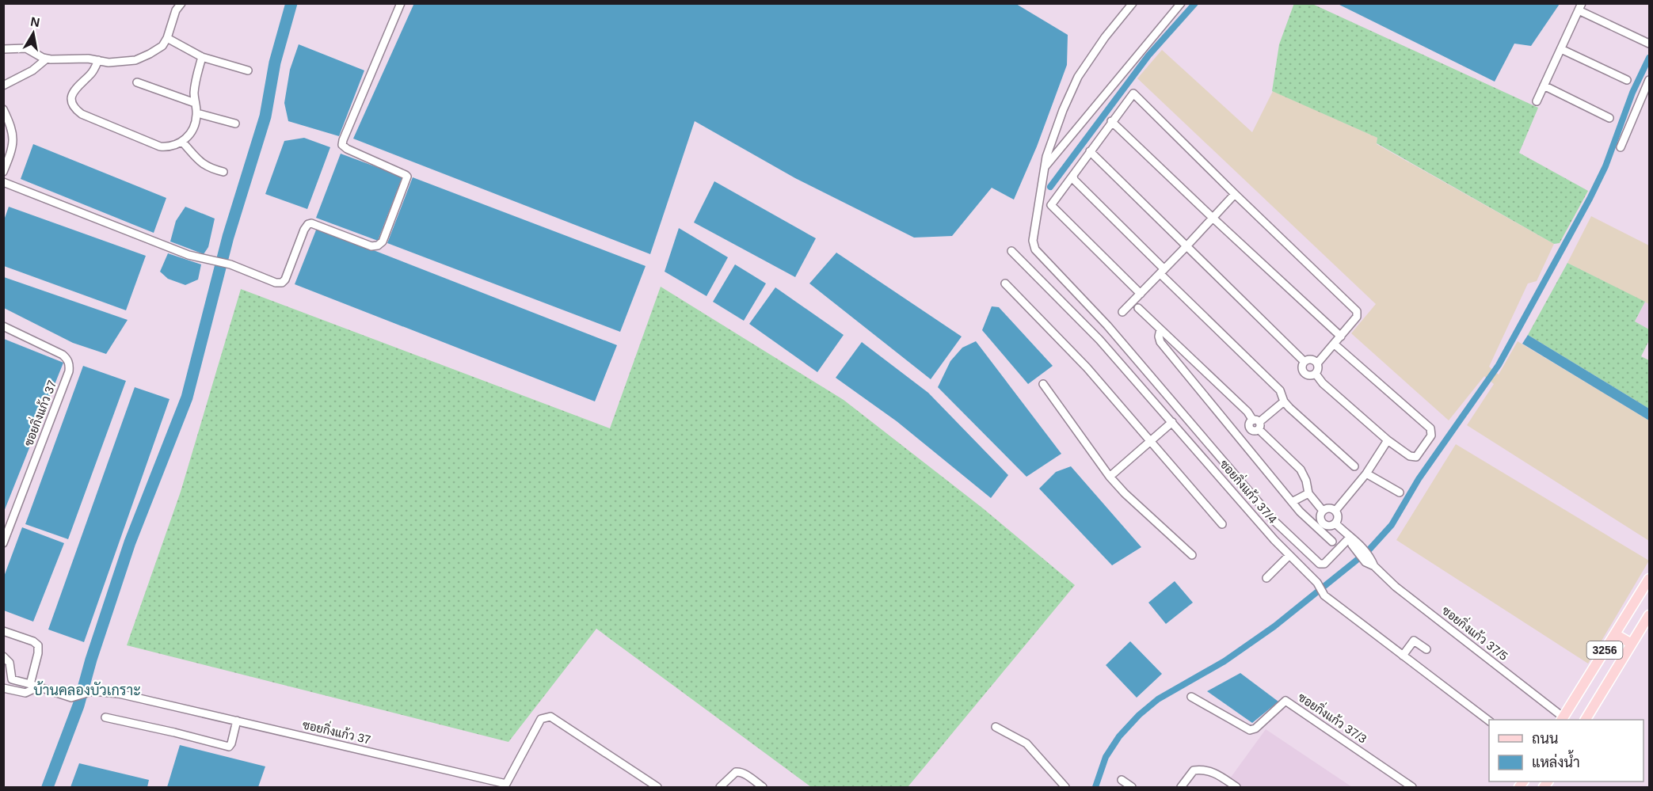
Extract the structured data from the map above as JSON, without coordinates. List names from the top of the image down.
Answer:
{
  "streets": {
    "main road": ["3256"],
    "street": [
      "ซอยกิ่งแก้ว 37",
      "ซอยกิ่งแก้ว 37/4",
      "ซอยกิ่งแก้ว 37/5",
      "ซอยกิ่งแก้ว 37/3"
    ]
  },
  "crossings": [
    ["ซอยกิ่งแก้ว 37/5", "3256"]
  ],
  "districts": ["บ้านคลองบัวเกราะ"],
  "legend": ["ถนน", "แหล่งน้ำ"],
  "north": "top"
}
